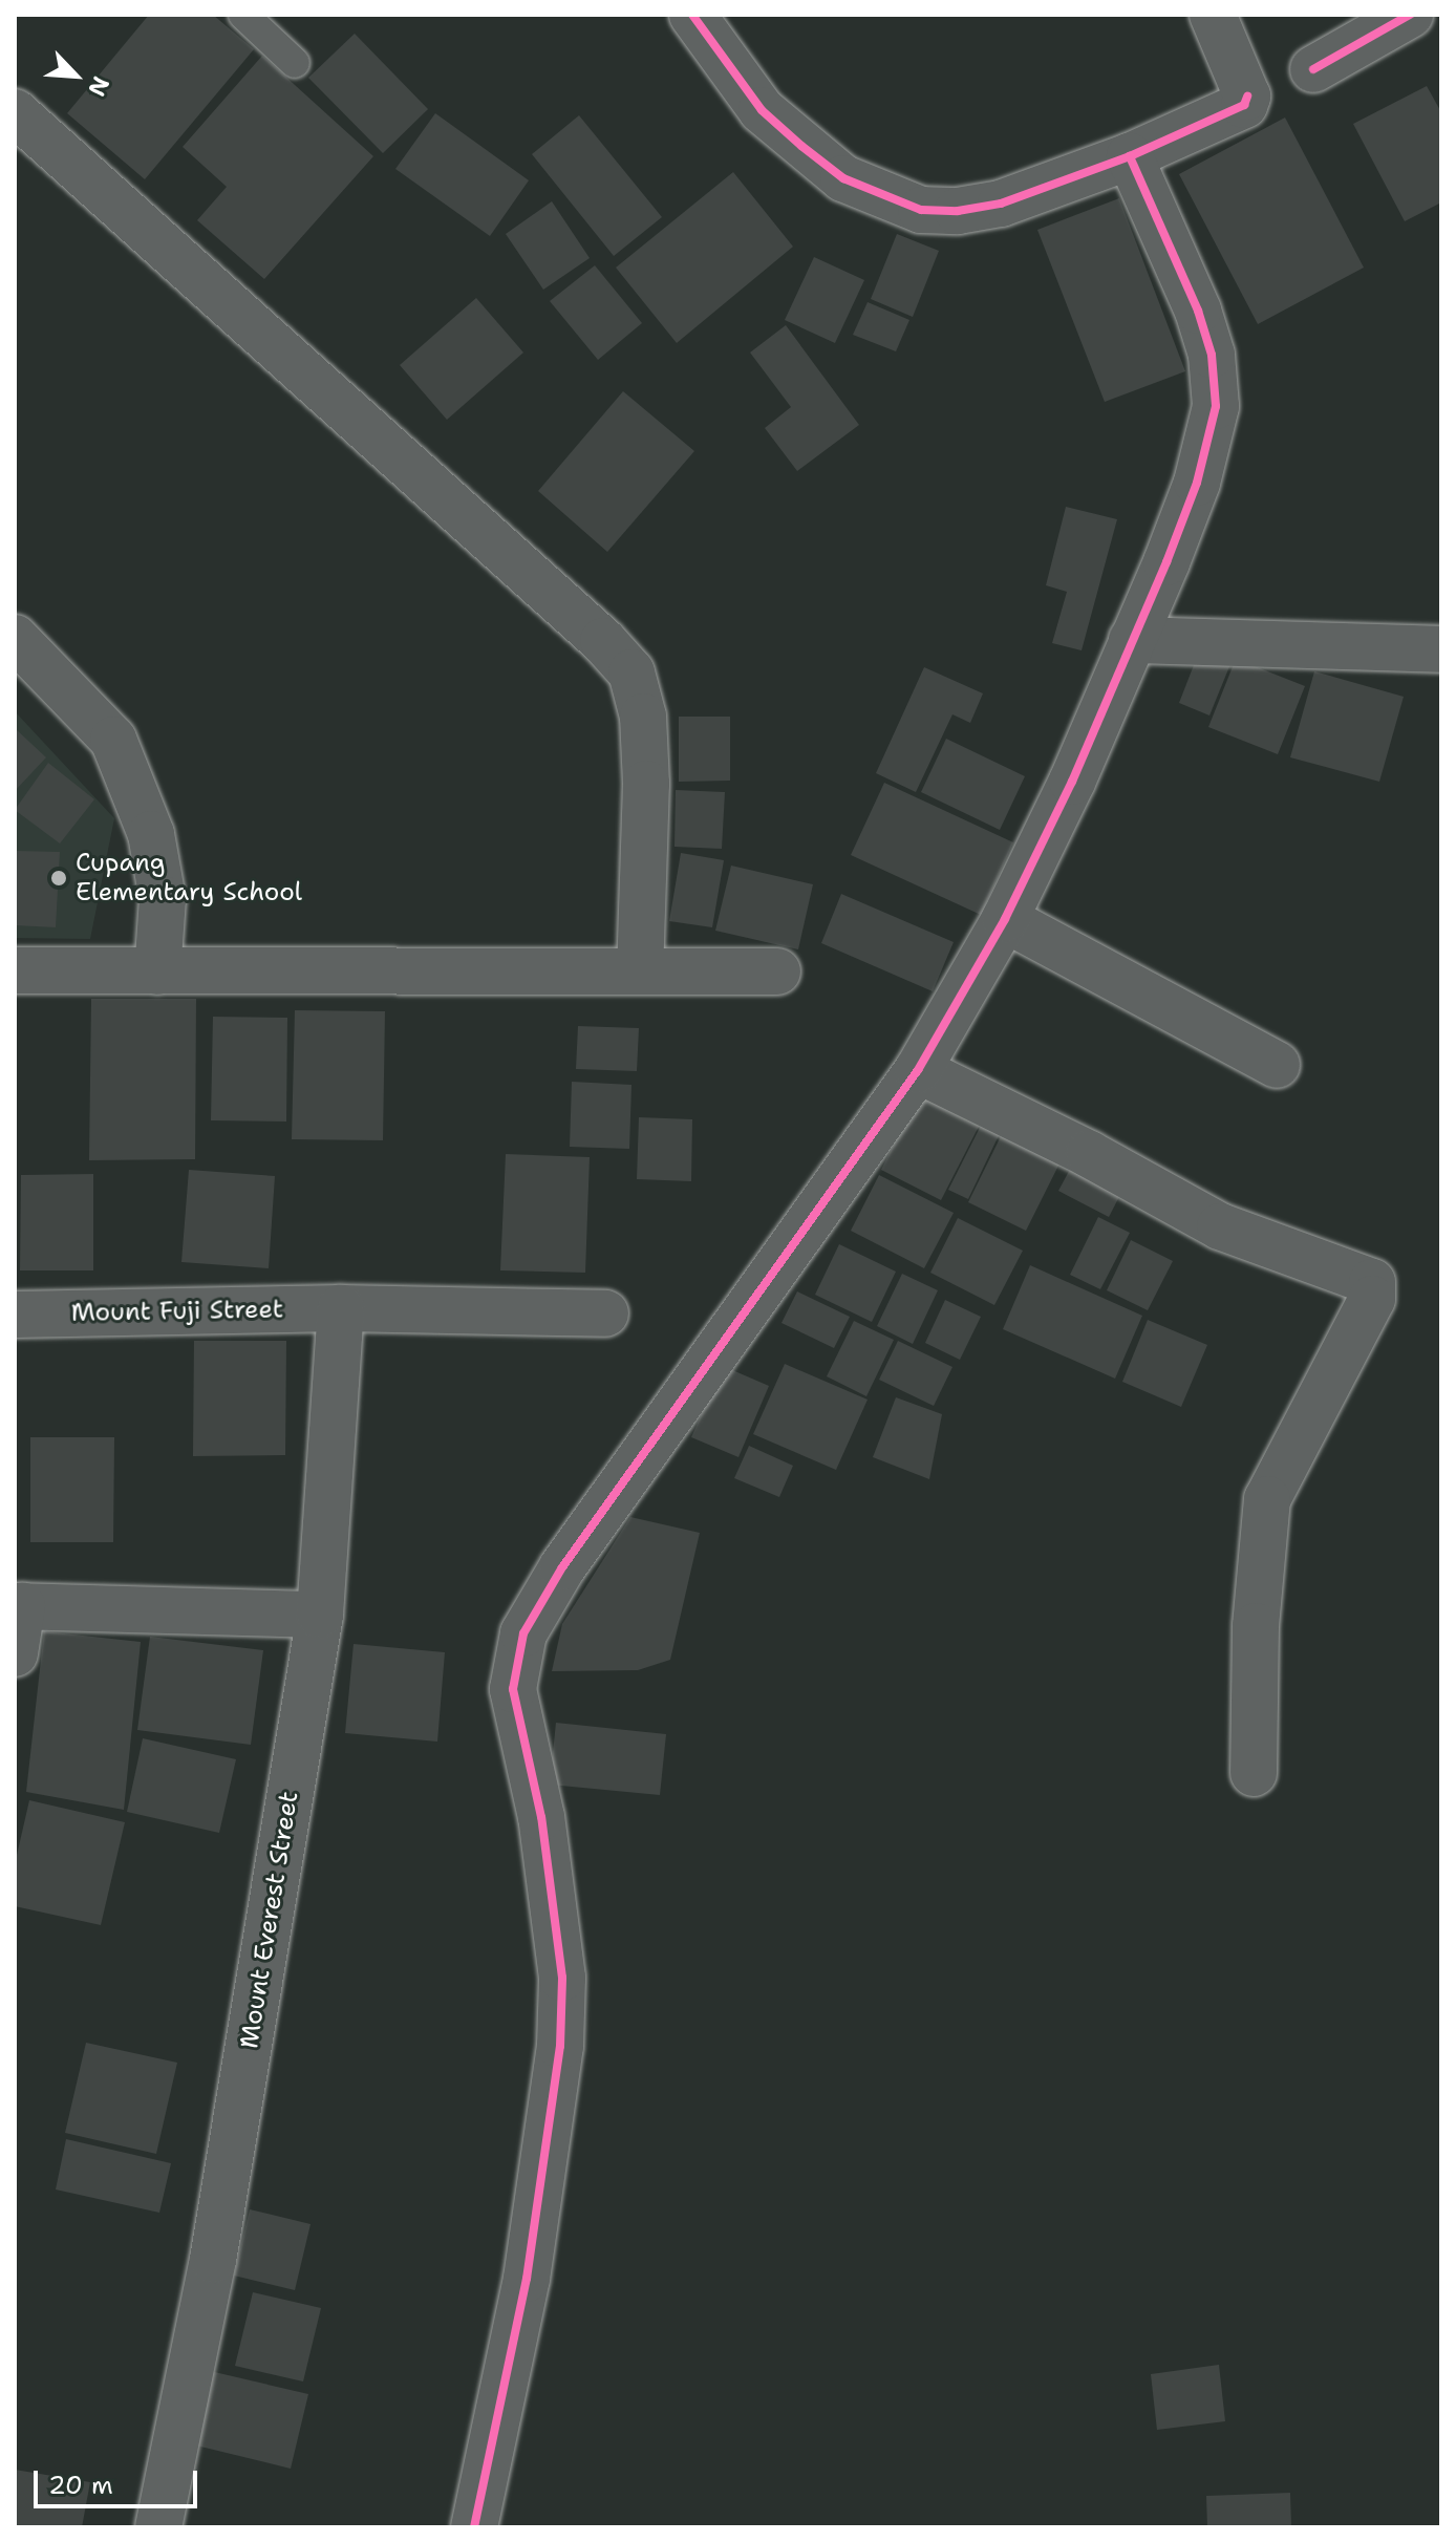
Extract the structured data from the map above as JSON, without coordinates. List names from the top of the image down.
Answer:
{
  "streets": {
    "street": ["Mount Fuji Street", "Mount Everest Street"]
  },
  "crossings": [
    ["Mount Fuji Street", "Mount Everest Street"]
  ],
  "places": ["Cupang Elementary School"],
  "scale_bar": "20 m",
  "north": "bottom right"
}
